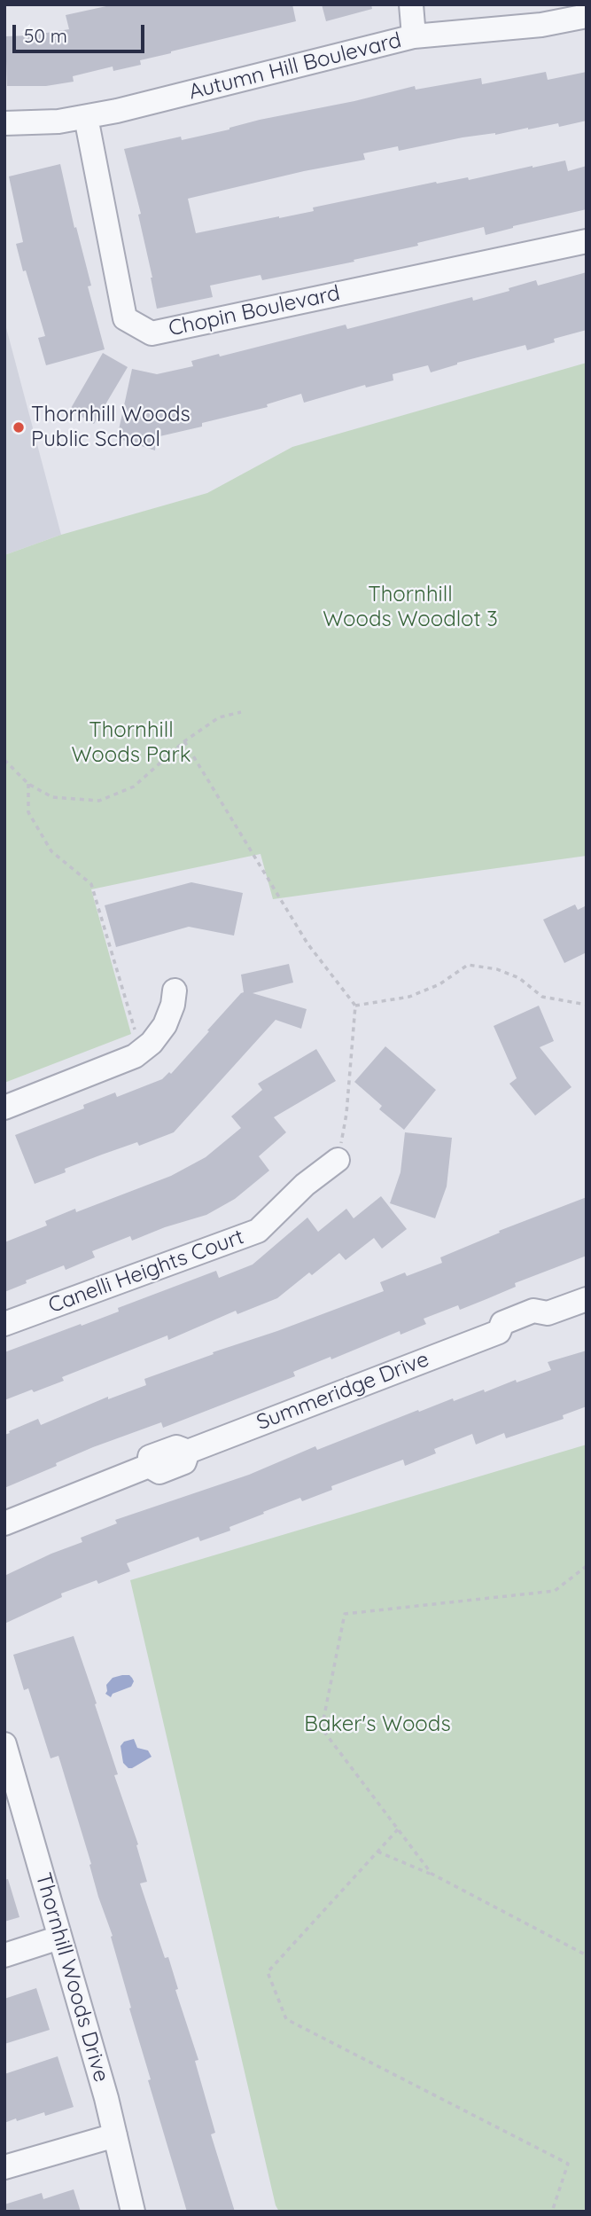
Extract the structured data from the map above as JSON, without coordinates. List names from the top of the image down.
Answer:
{
  "streets": {
    "street": [
      "Autumn Hill Boulevard",
      "Chopin Boulevard",
      "Canelli Heights Court",
      "Summeridge Drive",
      "Thornhill Woods Drive"
    ]
  },
  "crossings": [
    ["Autumn Hill Boulevard", "Chopin Boulevard"]
  ],
  "parks": ["Thornhill Woods Woodlot 3", "Thornhill Woods Park", "Baker's Woods"],
  "places": ["Thornhill Woods Public School"],
  "scale_bar": "50 m"
}
